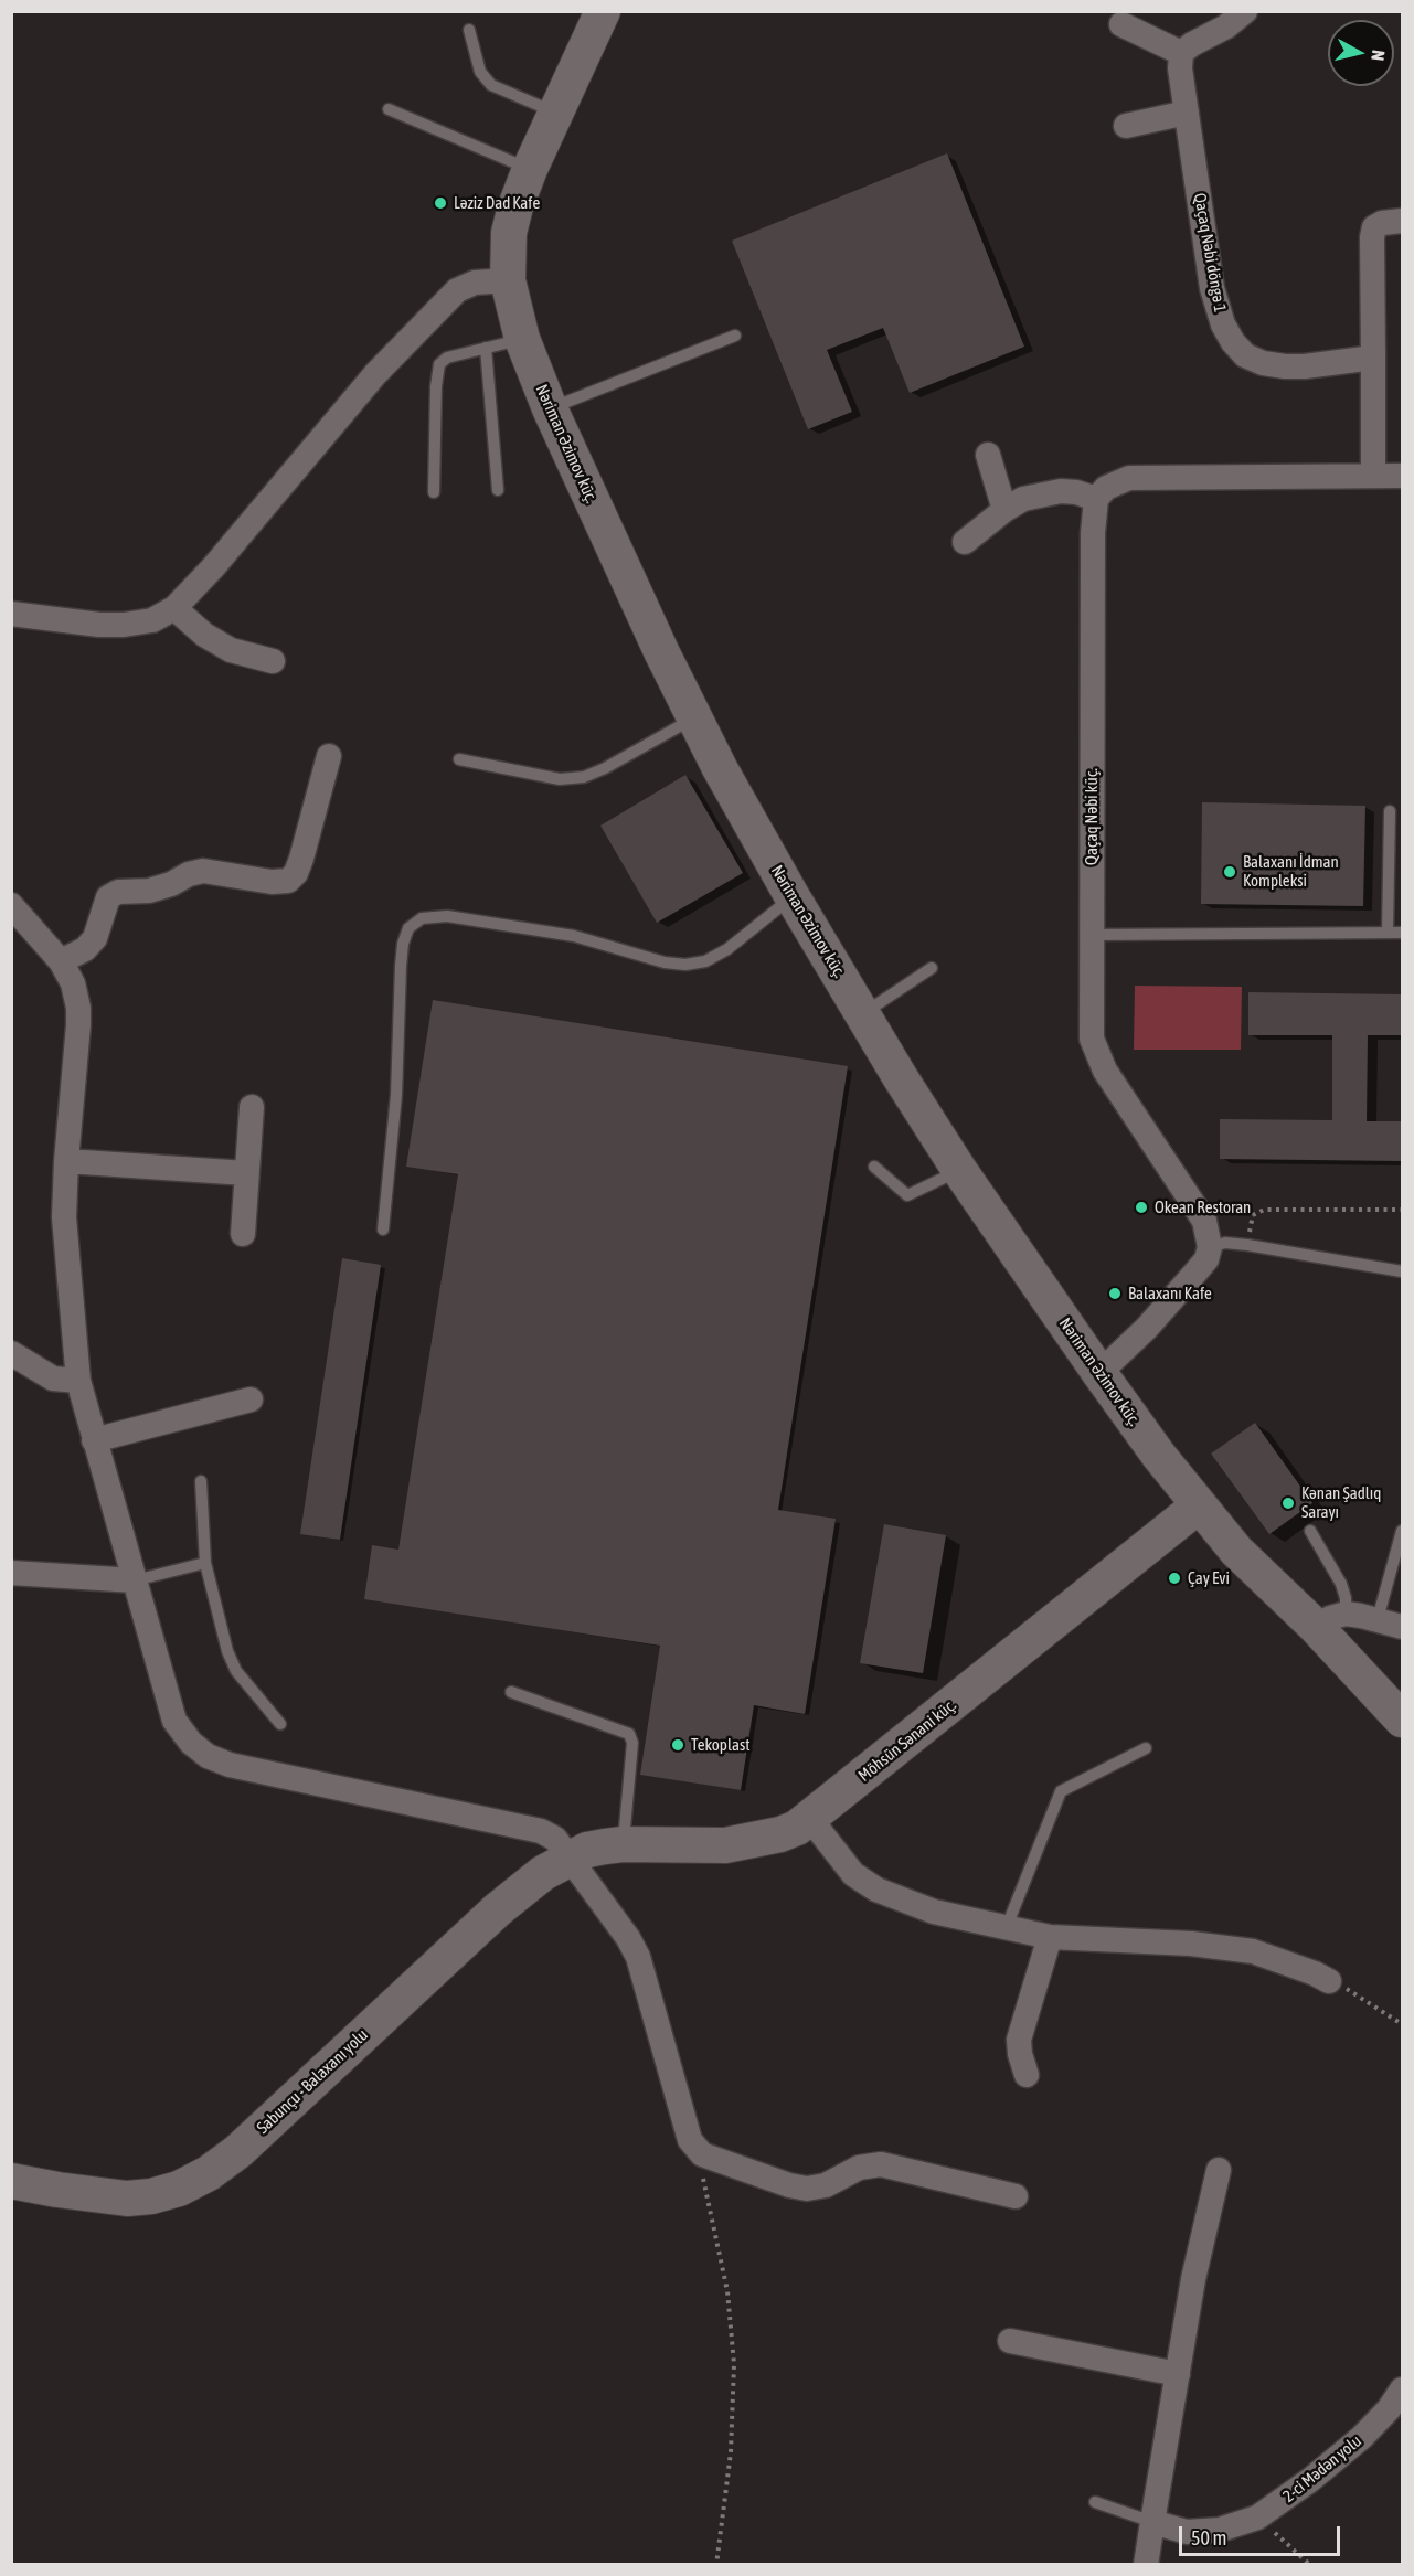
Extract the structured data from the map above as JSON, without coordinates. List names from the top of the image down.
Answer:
{
  "streets": {
    "main road": ["Nəriman Əzimov küç.", "Möhsün Sənani küç.", "Sabunçu - Balaxanı yolu"],
    "street": ["Qaçaq Nəbi döngə 1", "Qaçaq Nəbi küç.", "2-ci Mədən yolu"]
  },
  "crossings": [
    ["Nəriman Əzimov küç.", "Möhsün Sənani küç."],
    ["Möhsün Sənani küç.", "Sabunçu - Balaxanı yolu"]
  ],
  "places": [
    "Ləziz Dad Kafe",
    "Balaxanı İdman Kompleksi",
    "Okean Restoran",
    "Balaxanı Kafe",
    "Kənan Şadlıq Sarayı",
    "Çay Evi",
    "Tekoplast"
  ],
  "scale_bar": "50 m",
  "north": "right"
}
